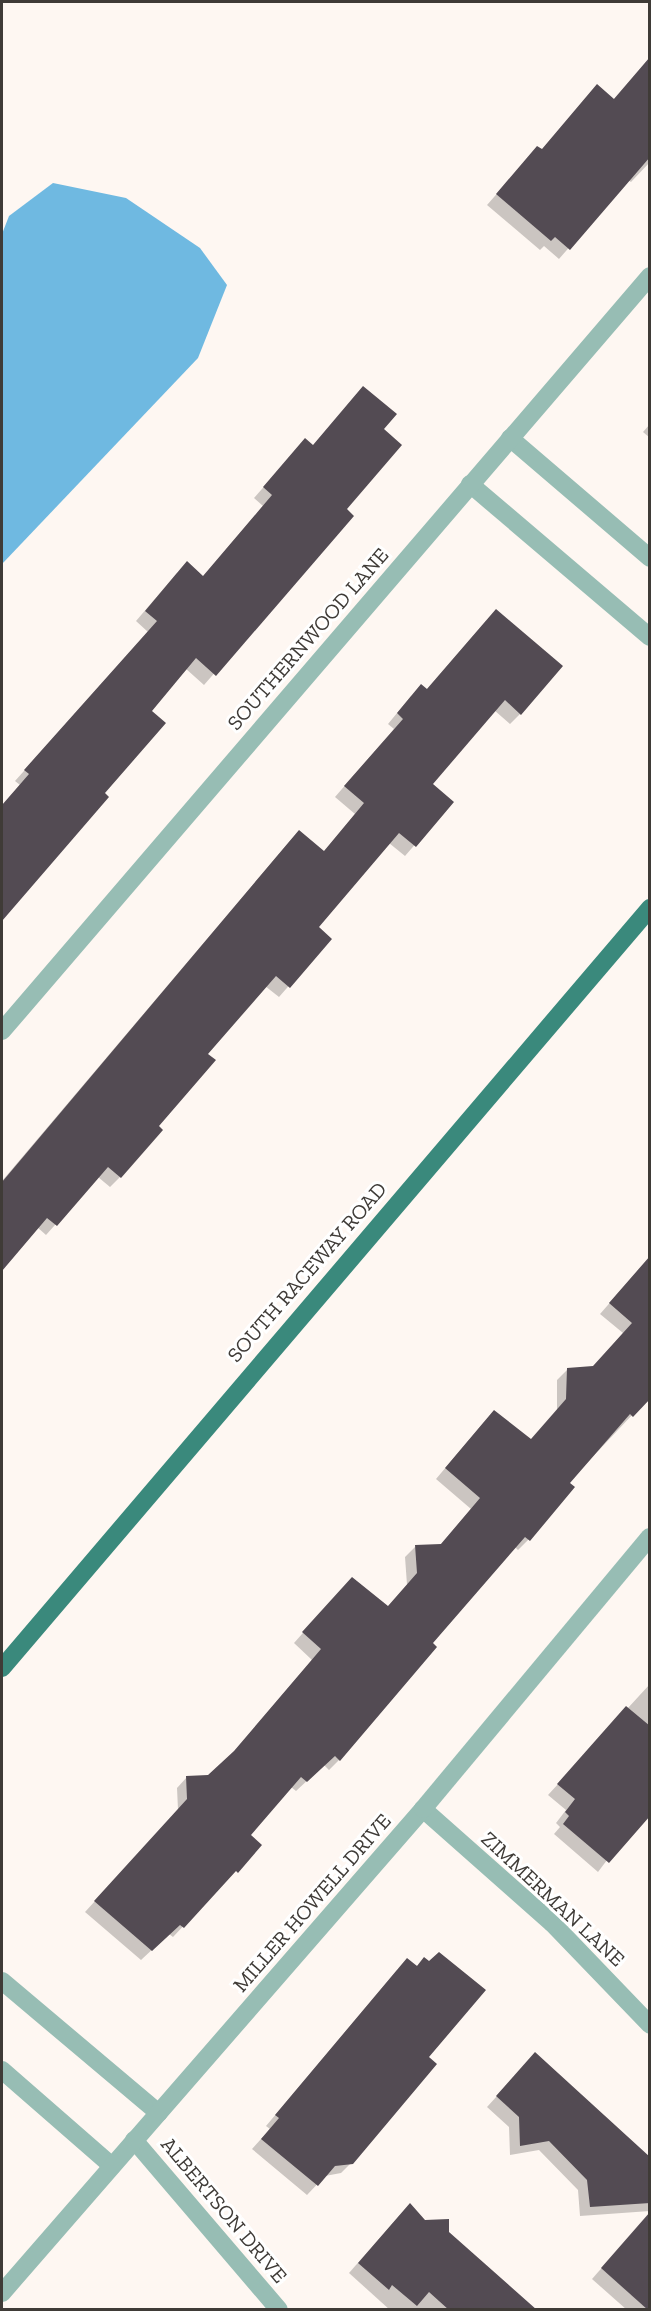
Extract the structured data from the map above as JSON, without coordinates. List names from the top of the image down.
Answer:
{
  "streets": {
    "main road": ["SOUTH RACEWAY ROAD"],
    "street": [
      "SOUTHERNWOOD LANE",
      "ZIMMERMAN LANE",
      "MILLER HOWELL DRIVE",
      "ALBERTSON DRIVE"
    ]
  },
  "crossings": [
    ["ZIMMERMAN LANE", "MILLER HOWELL DRIVE"],
    ["MILLER HOWELL DRIVE", "ALBERTSON DRIVE"]
  ]
}
